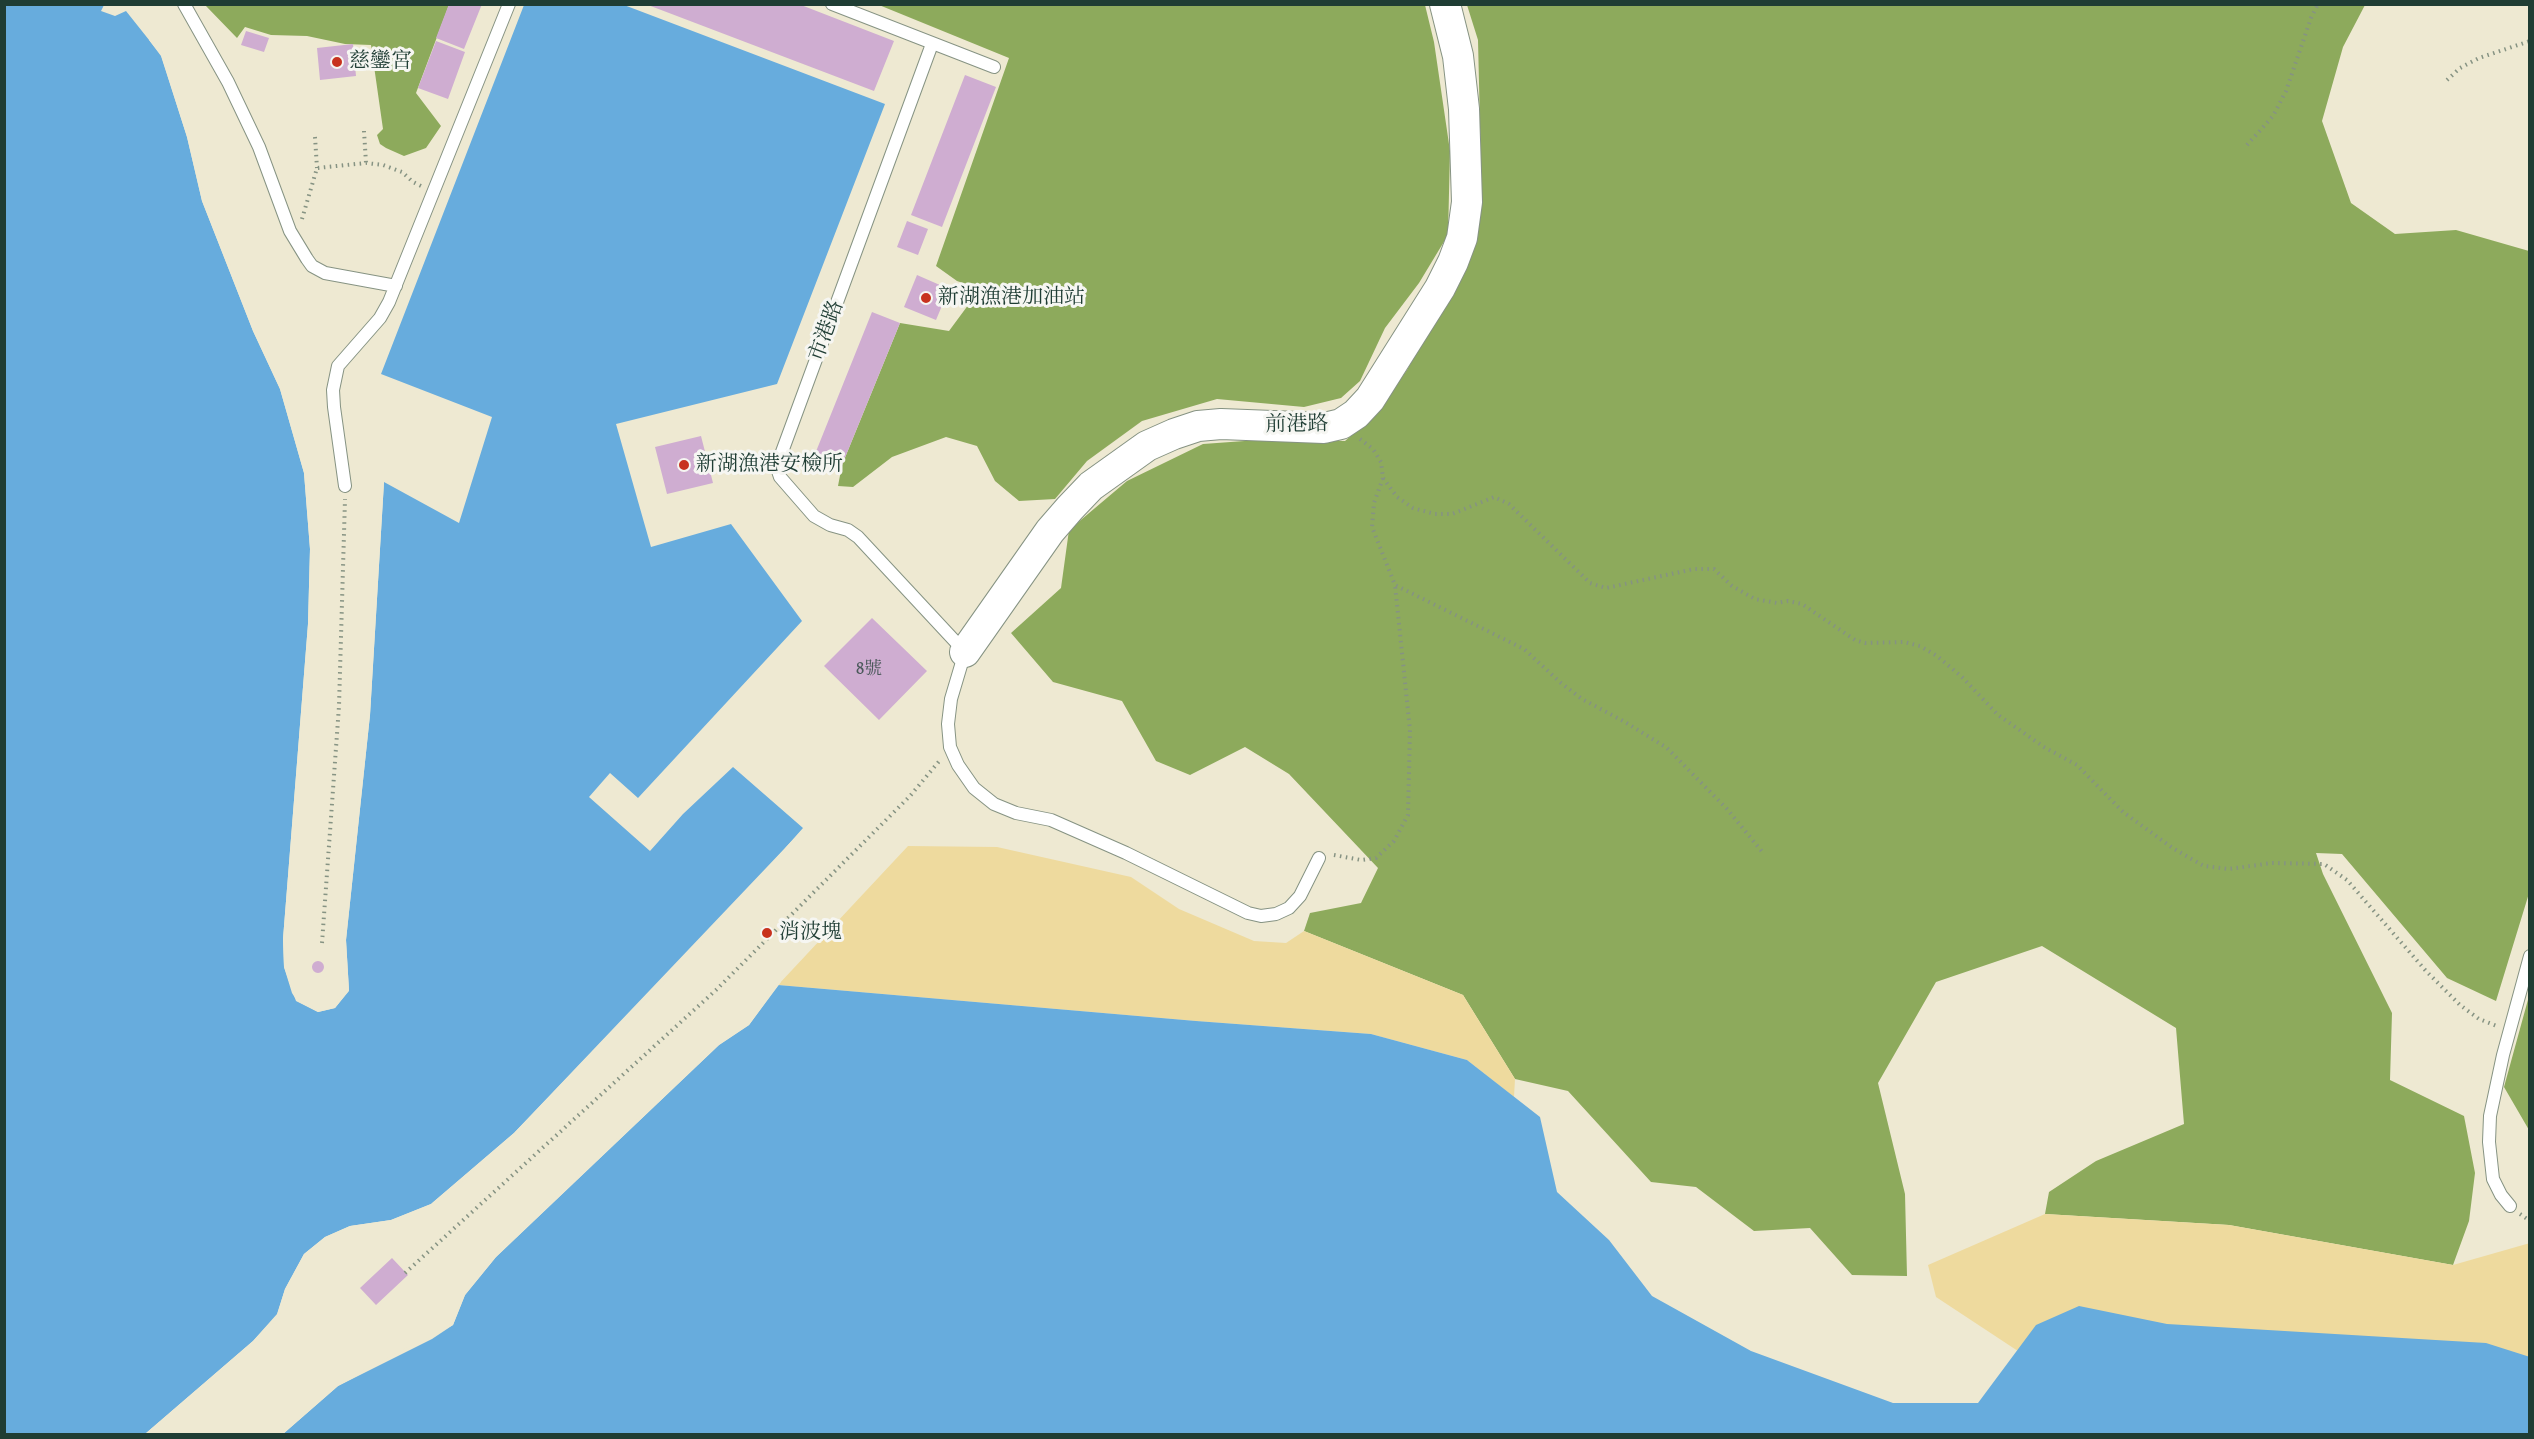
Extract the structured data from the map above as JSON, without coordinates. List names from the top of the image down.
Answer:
{
  "streets": {
    "street": ["前港路"],
    "lane": ["市港路"]
  },
  "crossings": [
    ["市港路", "前港路"]
  ],
  "places": [
    "慈鑾宮",
    "新湖漁港加油站",
    "新湖漁港安檢所",
    "消波塊"
  ],
  "house_numbers": ["8號"]
}
